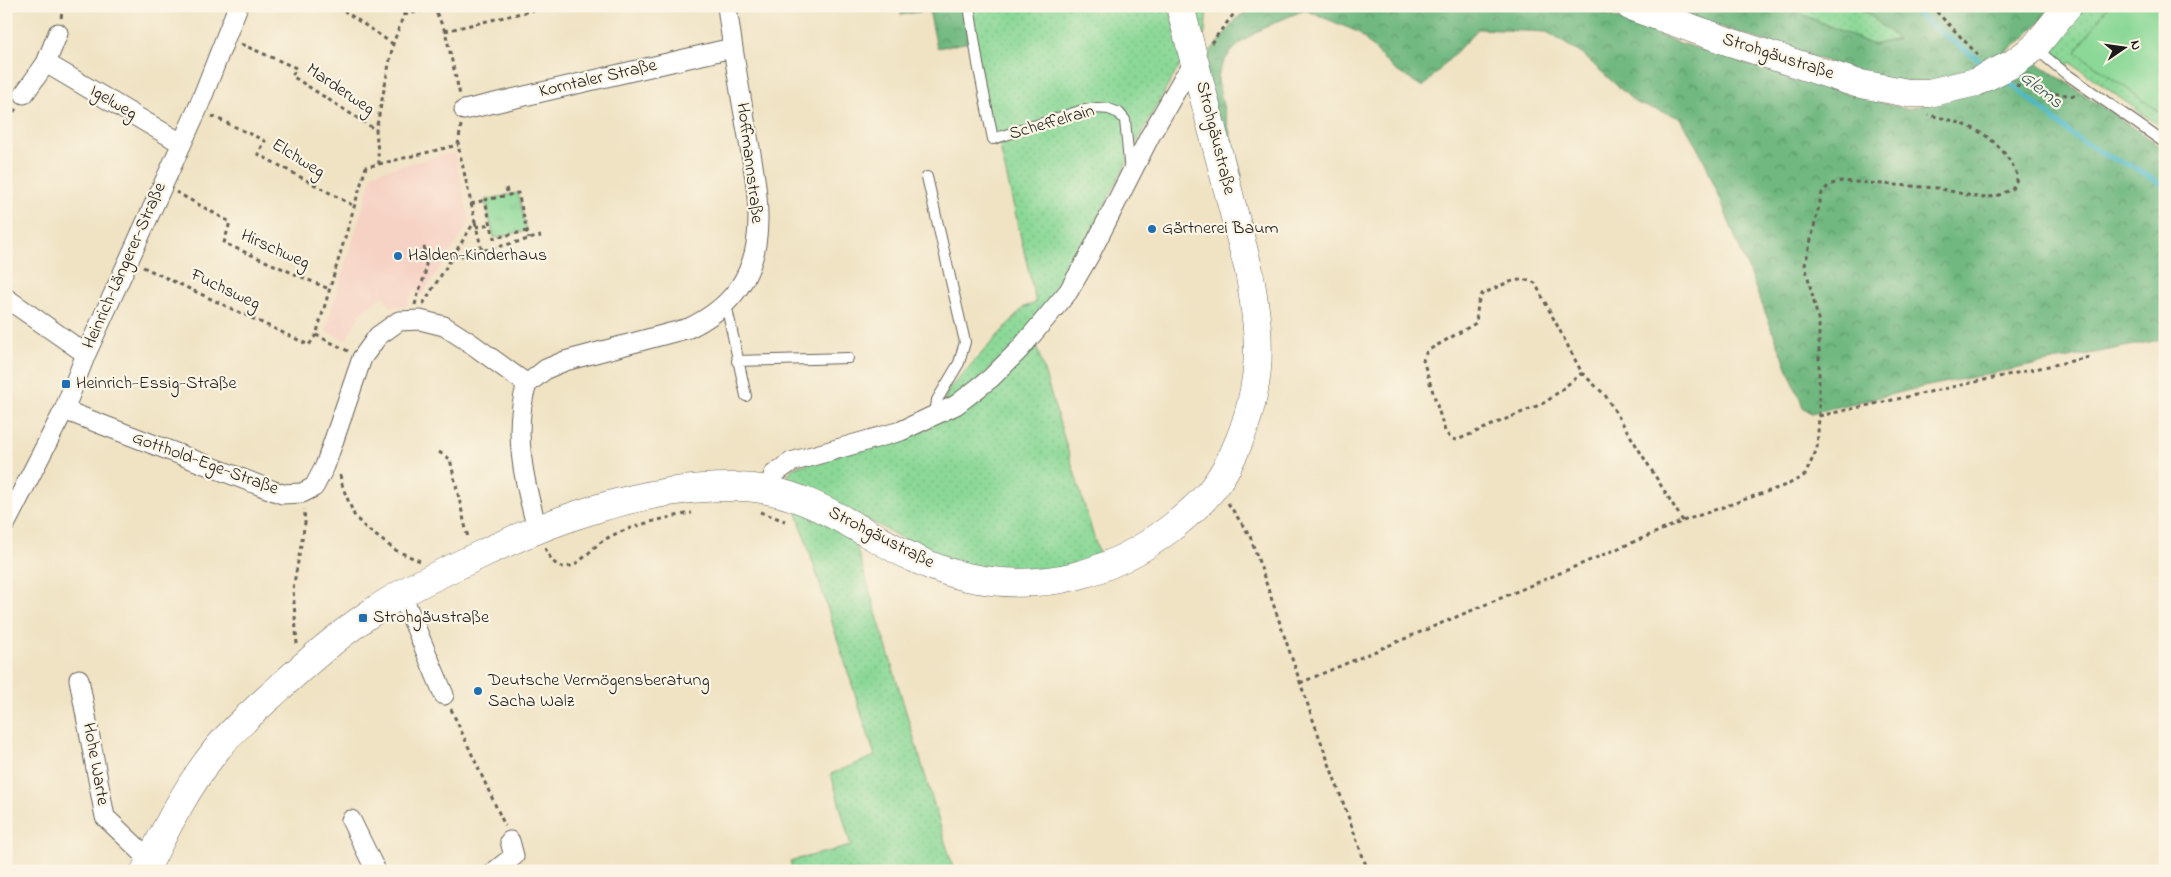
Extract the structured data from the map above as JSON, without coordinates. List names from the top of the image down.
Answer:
{
  "streets": {
    "main road": ["Strohgäustraße"],
    "street": [
      "Korntaler Straße",
      "Igelweg",
      "Hoffmannstraße",
      "Heinrich-Längerer-Straße",
      "Gotthold-Ege-Straße",
      "Hohe Warte"
    ],
    "lane": ["Scheffelrain"],
    "path": [
      "Marderweg",
      "Elchweg",
      "Hirschweg",
      "Fuchsweg"
    ]
  },
  "crossings": [
    ["Strohgäustraße", "Hohe Warte"],
    ["Korntaler Straße", "Hoffmannstraße"],
    ["Igelweg", "Heinrich-Längerer-Straße"],
    ["Heinrich-Längerer-Straße", "Fuchsweg"],
    ["Heinrich-Längerer-Straße", "Gotthold-Ege-Straße"]
  ],
  "water": ["Glems"],
  "places": {
    "other": ["Gärtnerei Baum", "Halden-Kinderhaus", "Deutsche Vermögensberatung Sacha Walz"],
    "transit": ["Heinrich-Essig-Straße", "Strohgäustraße"]
  },
  "north": "right"
}
